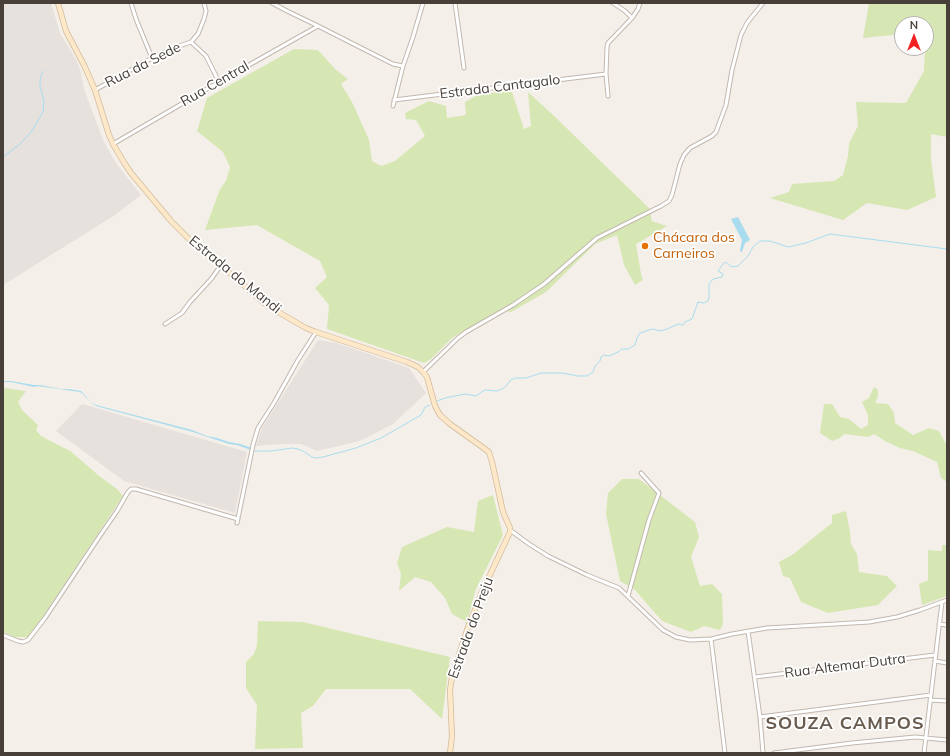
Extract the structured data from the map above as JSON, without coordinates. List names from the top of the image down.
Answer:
{
  "streets": {
    "main road": ["Estrada do Mandi", "Estrada do Preju"],
    "street": [
      "Rua da Sede",
      "Rua Central",
      "Estrada Cantagalo",
      "Rua Altemar Dutra"
    ]
  },
  "crossings": [
    ["Rua da Sede", "Rua Central"],
    ["Rua da Sede", "Estrada do Mandi"],
    ["Rua Central", "Estrada do Mandi"]
  ],
  "districts": ["SOUZA CAMPOS"],
  "places": ["Chácara dos Carneiros"],
  "north": "top"
}
